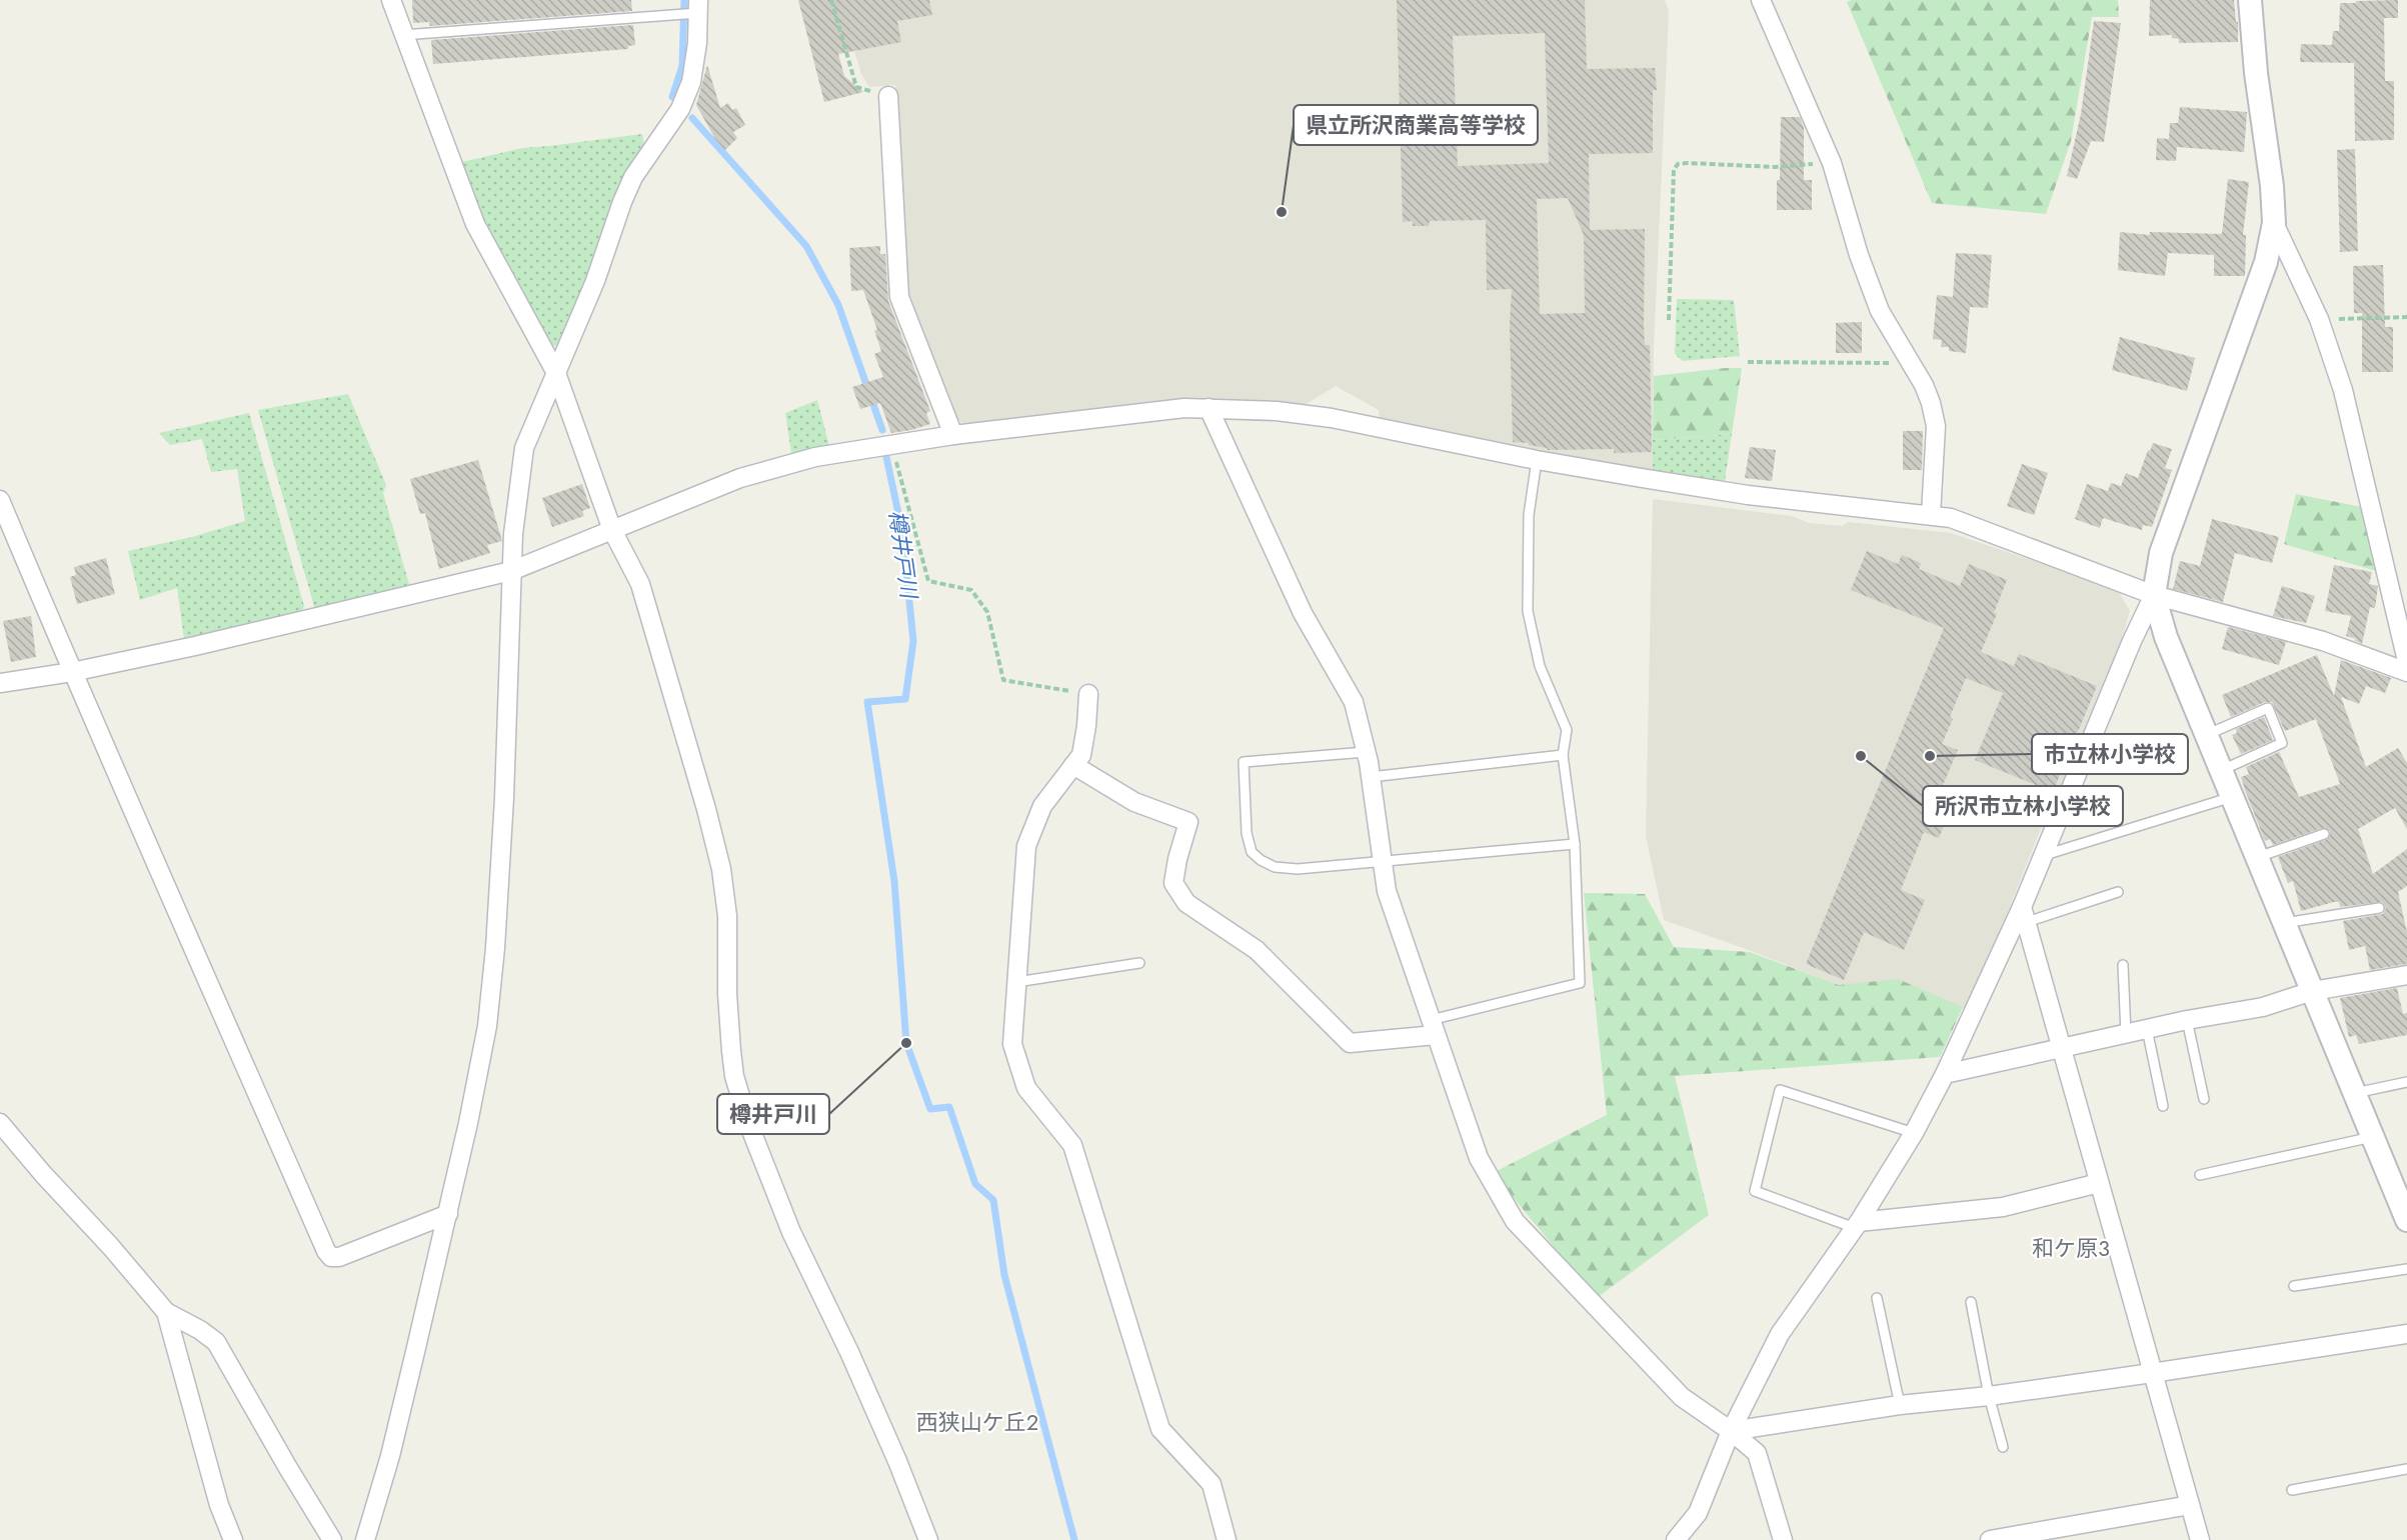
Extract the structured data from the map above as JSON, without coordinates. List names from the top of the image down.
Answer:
{
  "districts": ["和ケ原3", "西狭山ケ丘2"],
  "water": ["樽井戸川"],
  "places": [
    "県立所沢商業高等学校",
    "所沢市立林小学校",
    "市立林小学校",
    "樽井戸川"
  ]
}
